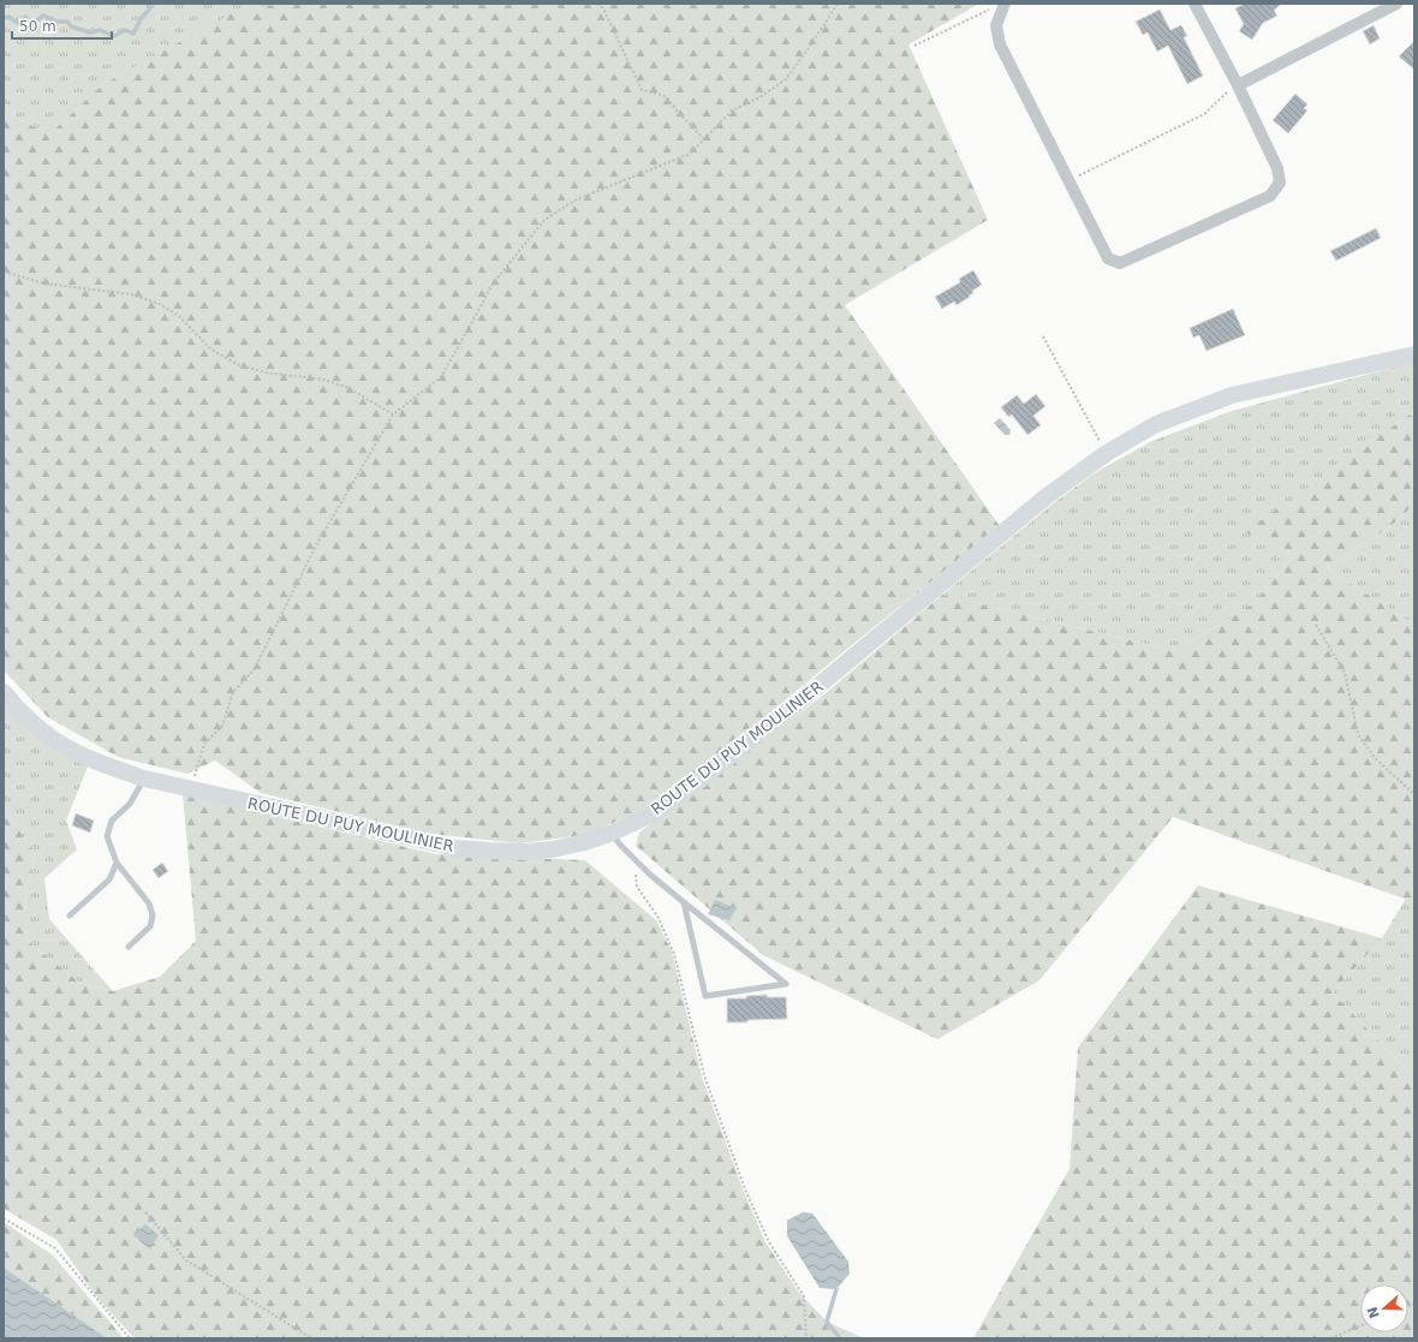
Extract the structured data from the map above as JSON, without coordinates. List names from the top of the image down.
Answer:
{
  "streets": {
    "main road": ["ROUTE DU PUY MOULINIER"]
  },
  "scale_bar": "50 m",
  "north": "left"
}
